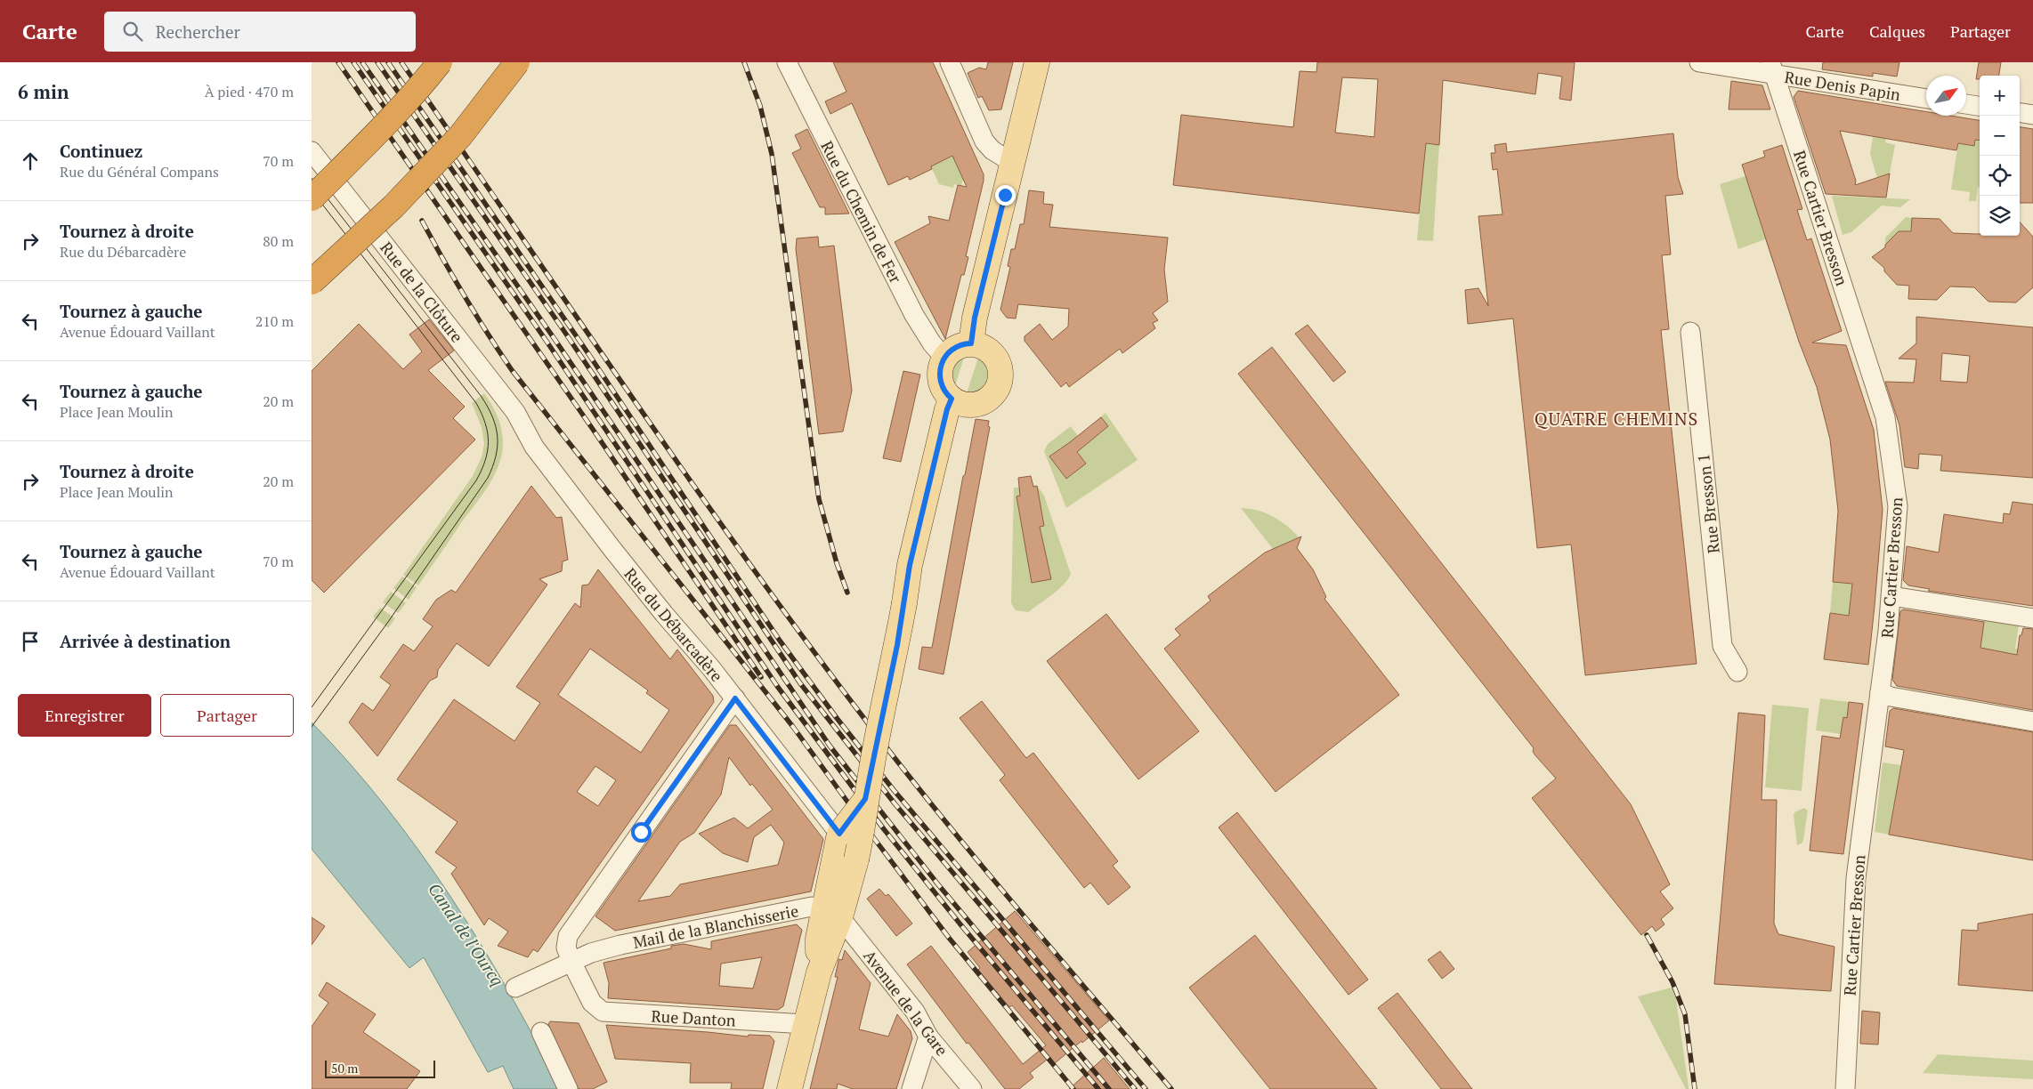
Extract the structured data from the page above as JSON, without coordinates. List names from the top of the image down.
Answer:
{
  "streets": {
    "street": [
      "Rue Denis Papin",
      "Rue du Chemin de Fer",
      "Rue Cartier Bresson",
      "Rue de la Clôture",
      "Rue Bresson 1",
      "Rue du Débarcadère",
      "Mail de la Blanchisserie",
      "Avenue de la Gare",
      "Rue Danton"
    ]
  },
  "crossings": [
    ["Rue Denis Papin", "Rue Cartier Bresson"],
    ["Rue de la Clôture", "Rue du Débarcadère"],
    ["Rue du Débarcadère", "Rue Danton"],
    ["Mail de la Blanchisserie", "Avenue de la Gare"],
    ["Mail de la Blanchisserie", "Rue Danton"]
  ],
  "districts": ["QUATRE CHEMINS"],
  "water": ["Canal de l'Ourcq"],
  "scale_bar": "50 m",
  "north": "top right",
  "page": {
    "header": "Carte",
    "search": "Rechercher",
    "nav": ["Carte", "Calques", "Partager"],
    "heading": ["6 min", "À pied · 470 m"],
    "map_buttons": ["+", "−"],
    "list": [
      ["Continuez", "Rue du Général Compans", "70 m"],
      ["Tournez à droite", "Rue du Débarcadère", "80 m"],
      ["Tournez à gauche", "Avenue Édouard Vaillant", "210 m"],
      ["Tournez à gauche", "Place Jean Moulin", "20 m"],
      ["Tournez à droite", "Place Jean Moulin", "20 m"],
      ["Tournez à gauche", "Avenue Édouard Vaillant", "70 m"],
      "Arrivée à destination"
    ],
    "buttons": ["Enregistrer", "Partager"],
    "scale": "50 m"
  }
}
